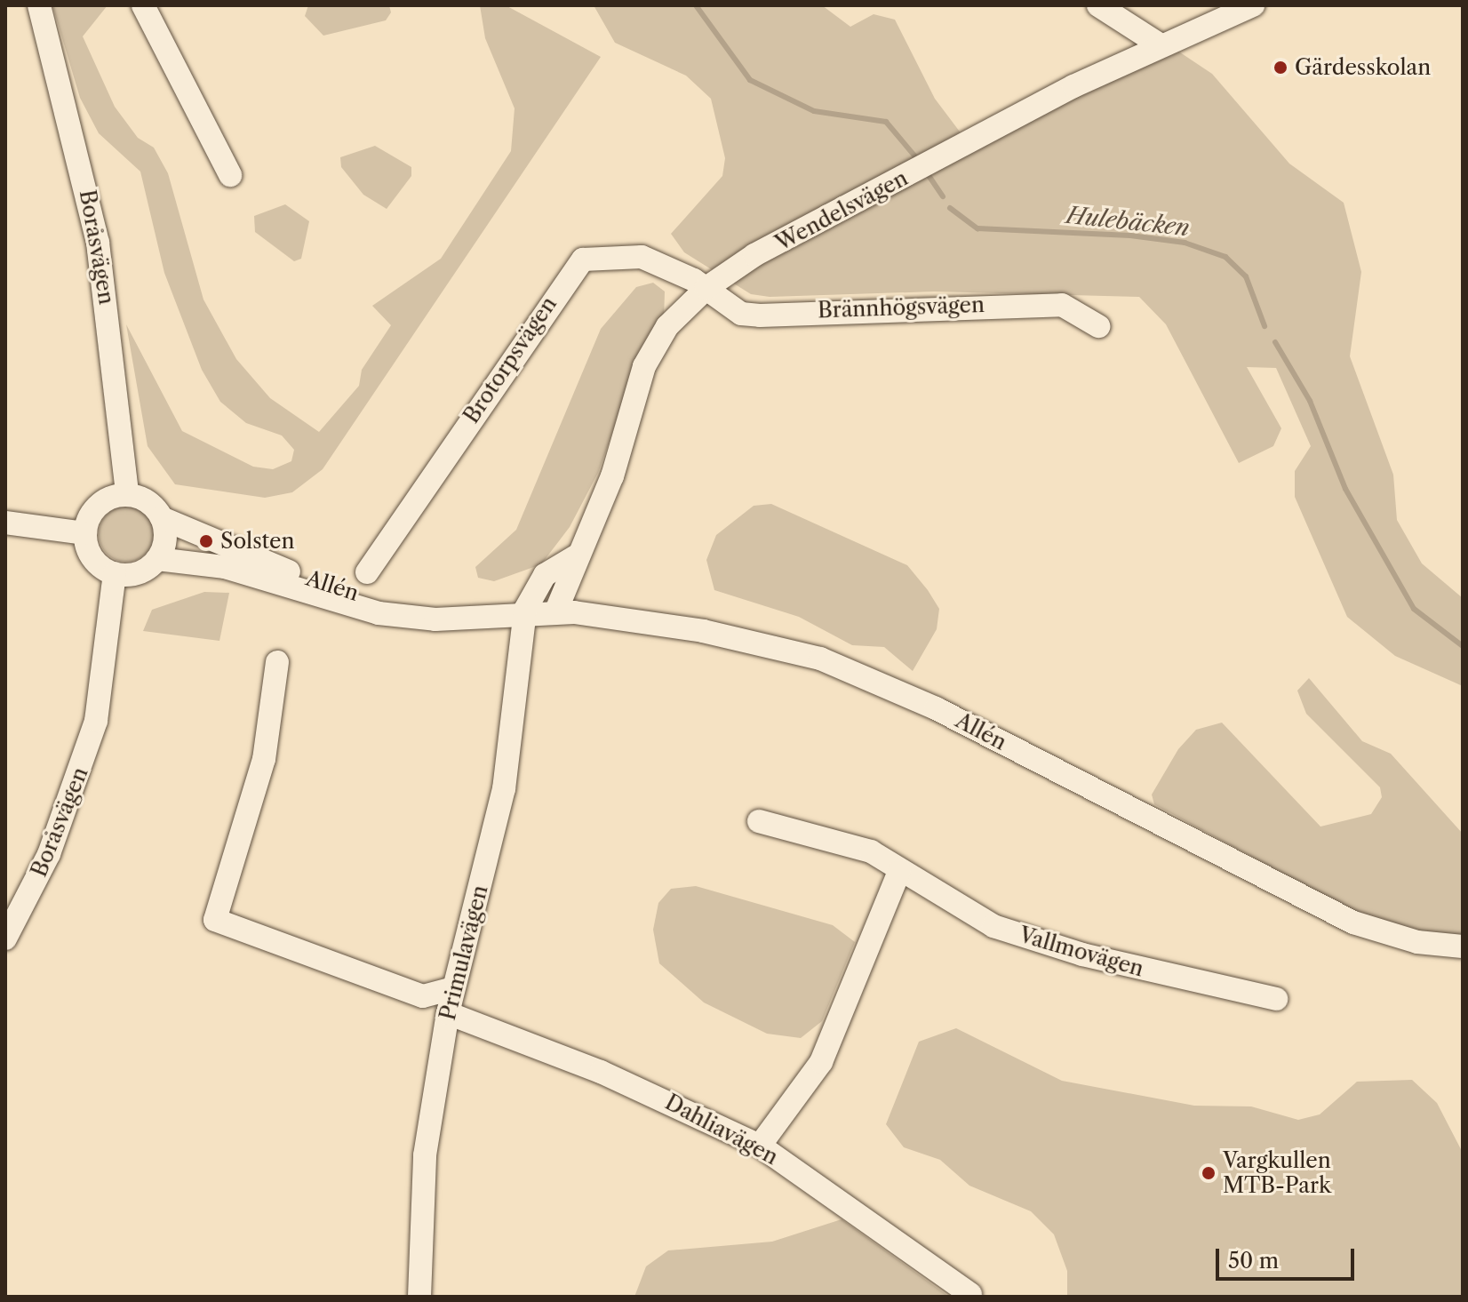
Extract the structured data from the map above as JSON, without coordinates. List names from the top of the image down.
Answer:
{
  "streets": {
    "street": [
      "Wendelsvägen",
      "Boråsvägen",
      "Brännhögsvägen",
      "Brotorpsvägen",
      "Allén",
      "Vallmovägen",
      "Primulavägen",
      "Dahliavägen"
    ]
  },
  "crossings": [
    ["Wendelsvägen", "Brännhögsvägen"],
    ["Wendelsvägen", "Brotorpsvägen"],
    ["Wendelsvägen", "Allén"],
    ["Boråsvägen", "Allén"],
    ["Brännhögsvägen", "Brotorpsvägen"],
    ["Allén", "Primulavägen"],
    ["Primulavägen", "Dahliavägen"]
  ],
  "water": ["Hulebäcken"],
  "places": ["Gärdesskolan", "Solsten", "Vargkullen MTB-Park"],
  "scale_bar": "50 m"
}
